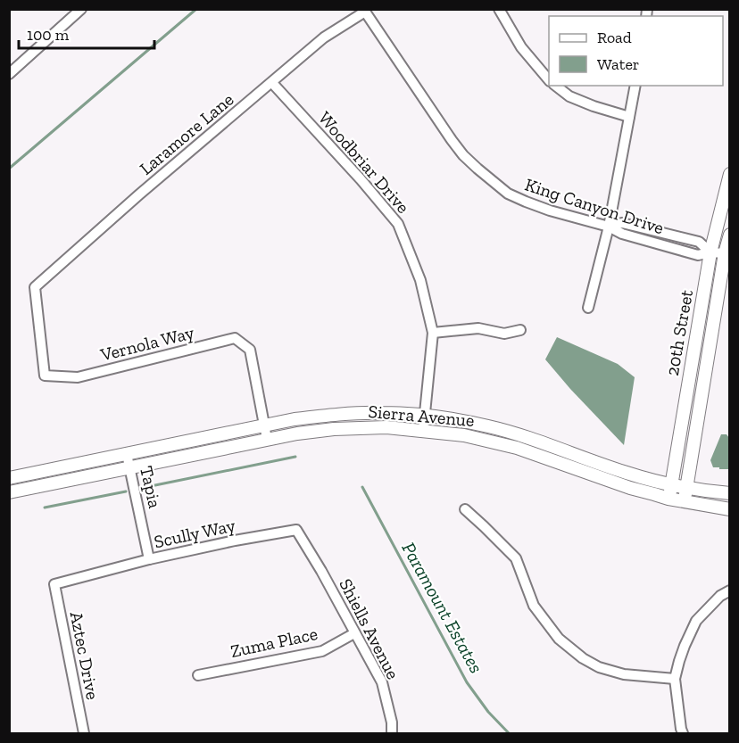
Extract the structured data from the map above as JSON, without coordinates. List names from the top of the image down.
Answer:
{
  "streets": {
    "main road": ["20th Street", "Sierra Avenue"],
    "street": [
      "Laramore Lane",
      "Woodbriar Drive",
      "King Canyon Drive",
      "Vernola Way",
      "Tapia",
      "Scully Way",
      "Shiells Avenue",
      "Zuma Place",
      "Aztec Drive"
    ]
  },
  "crossings": [
    ["Laramore Lane", "Woodbriar Drive"],
    ["Laramore Lane", "King Canyon Drive"],
    ["Laramore Lane", "Vernola Way"],
    ["Woodbriar Drive", "Sierra Avenue"],
    ["King Canyon Drive", "20th Street"],
    ["20th Street", "Sierra Avenue"],
    ["Vernola Way", "Sierra Avenue"],
    ["Sierra Avenue", "Tapia"],
    ["Tapia", "Scully Way"],
    ["Scully Way", "Shiells Avenue"],
    ["Scully Way", "Aztec Drive"],
    ["Shiells Avenue", "Zuma Place"]
  ],
  "water": ["Paramount Estates"],
  "legend": ["Road", "Water"],
  "scale_bar": "100 m"
}
